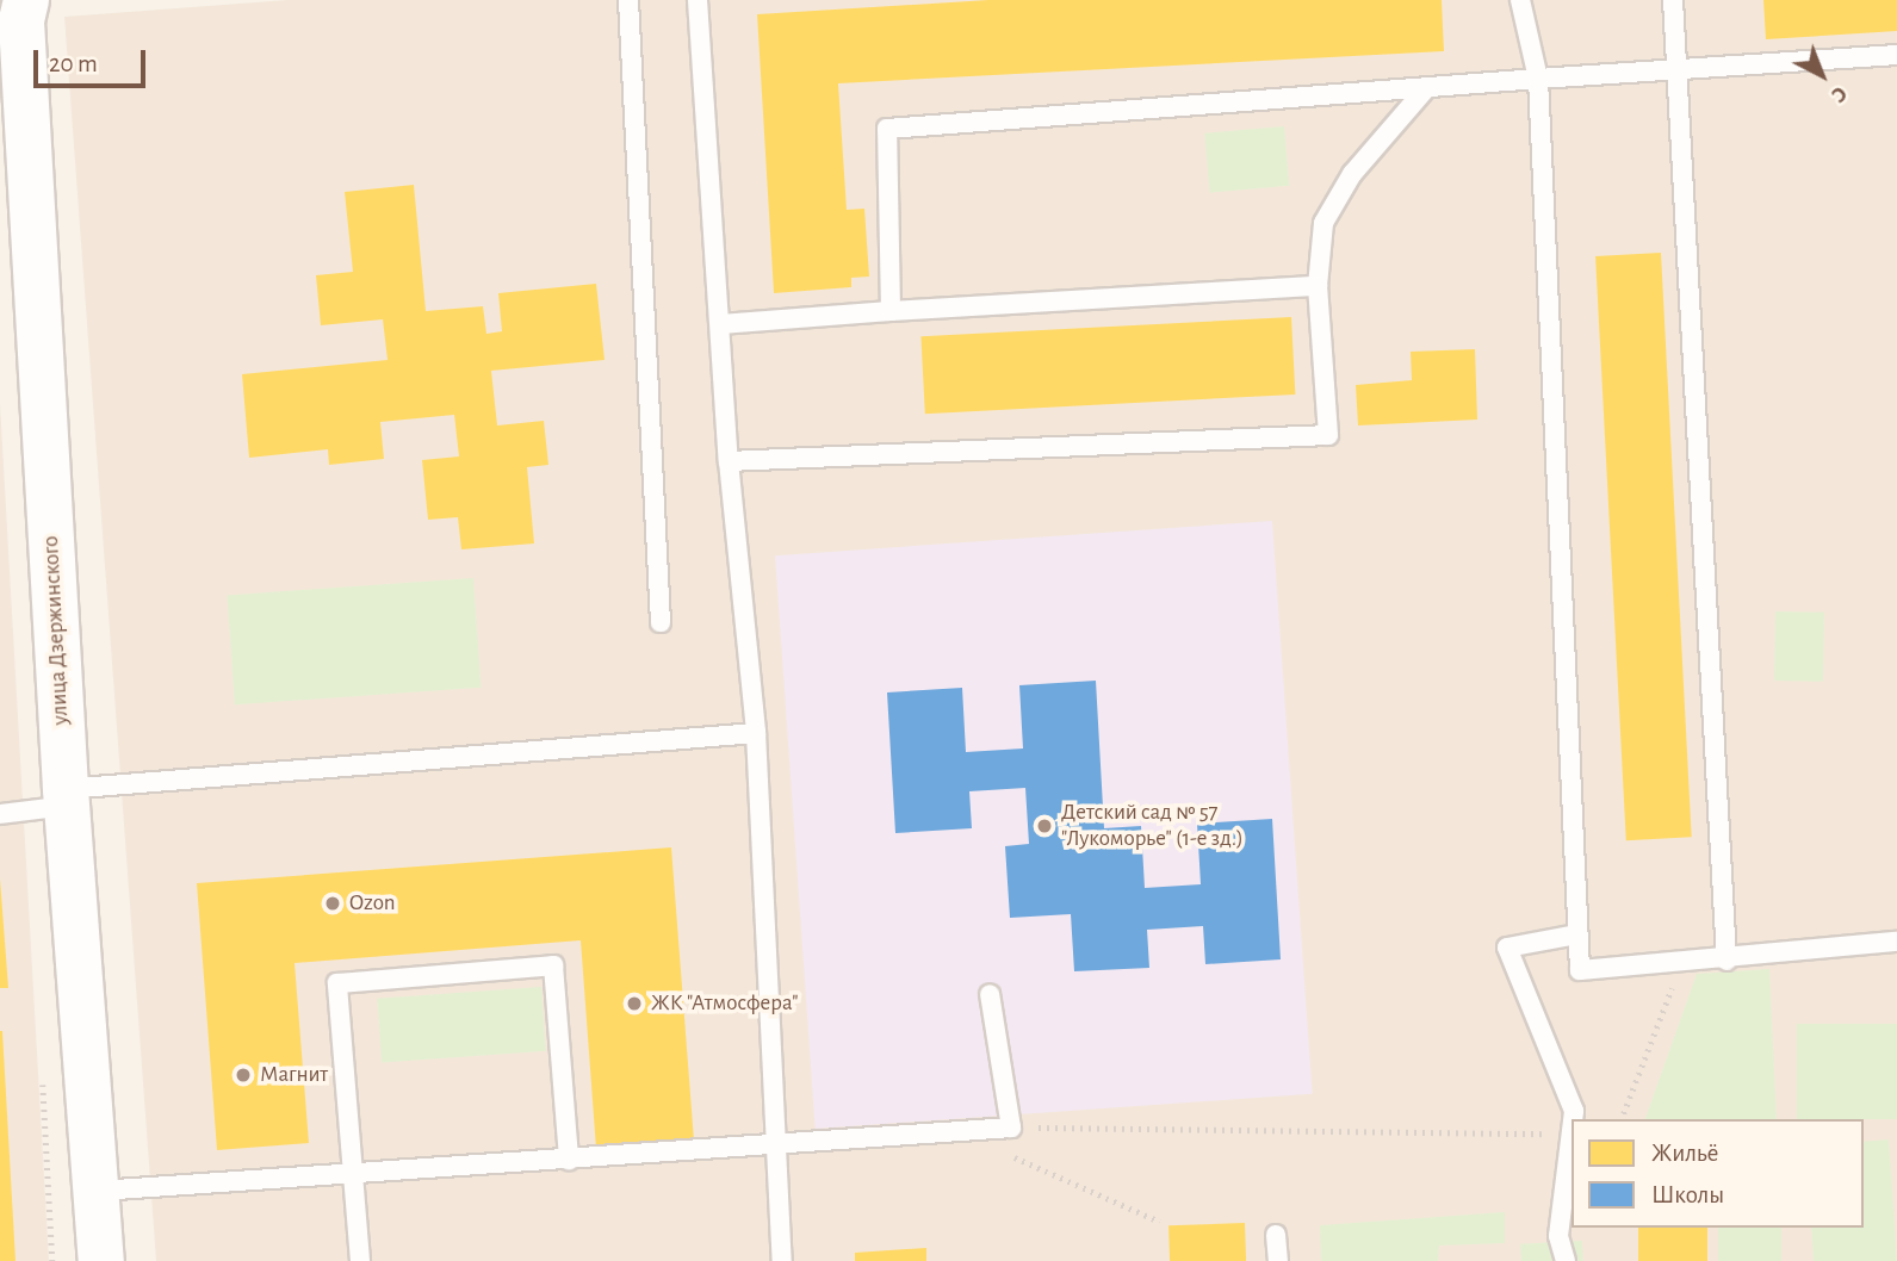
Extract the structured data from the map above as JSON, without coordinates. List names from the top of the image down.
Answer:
{
  "streets": {
    "street": ["улица Дзержинского"]
  },
  "places": [
    "Детский сад № 57 \"Лукоморье\" (1-е зд.)",
    "Ozon",
    "ЖК \"Атмосфера\"",
    "Магнит"
  ],
  "legend": ["Жильё", "Школы"],
  "scale_bar": "20 m",
  "north": "bottom right"
}
